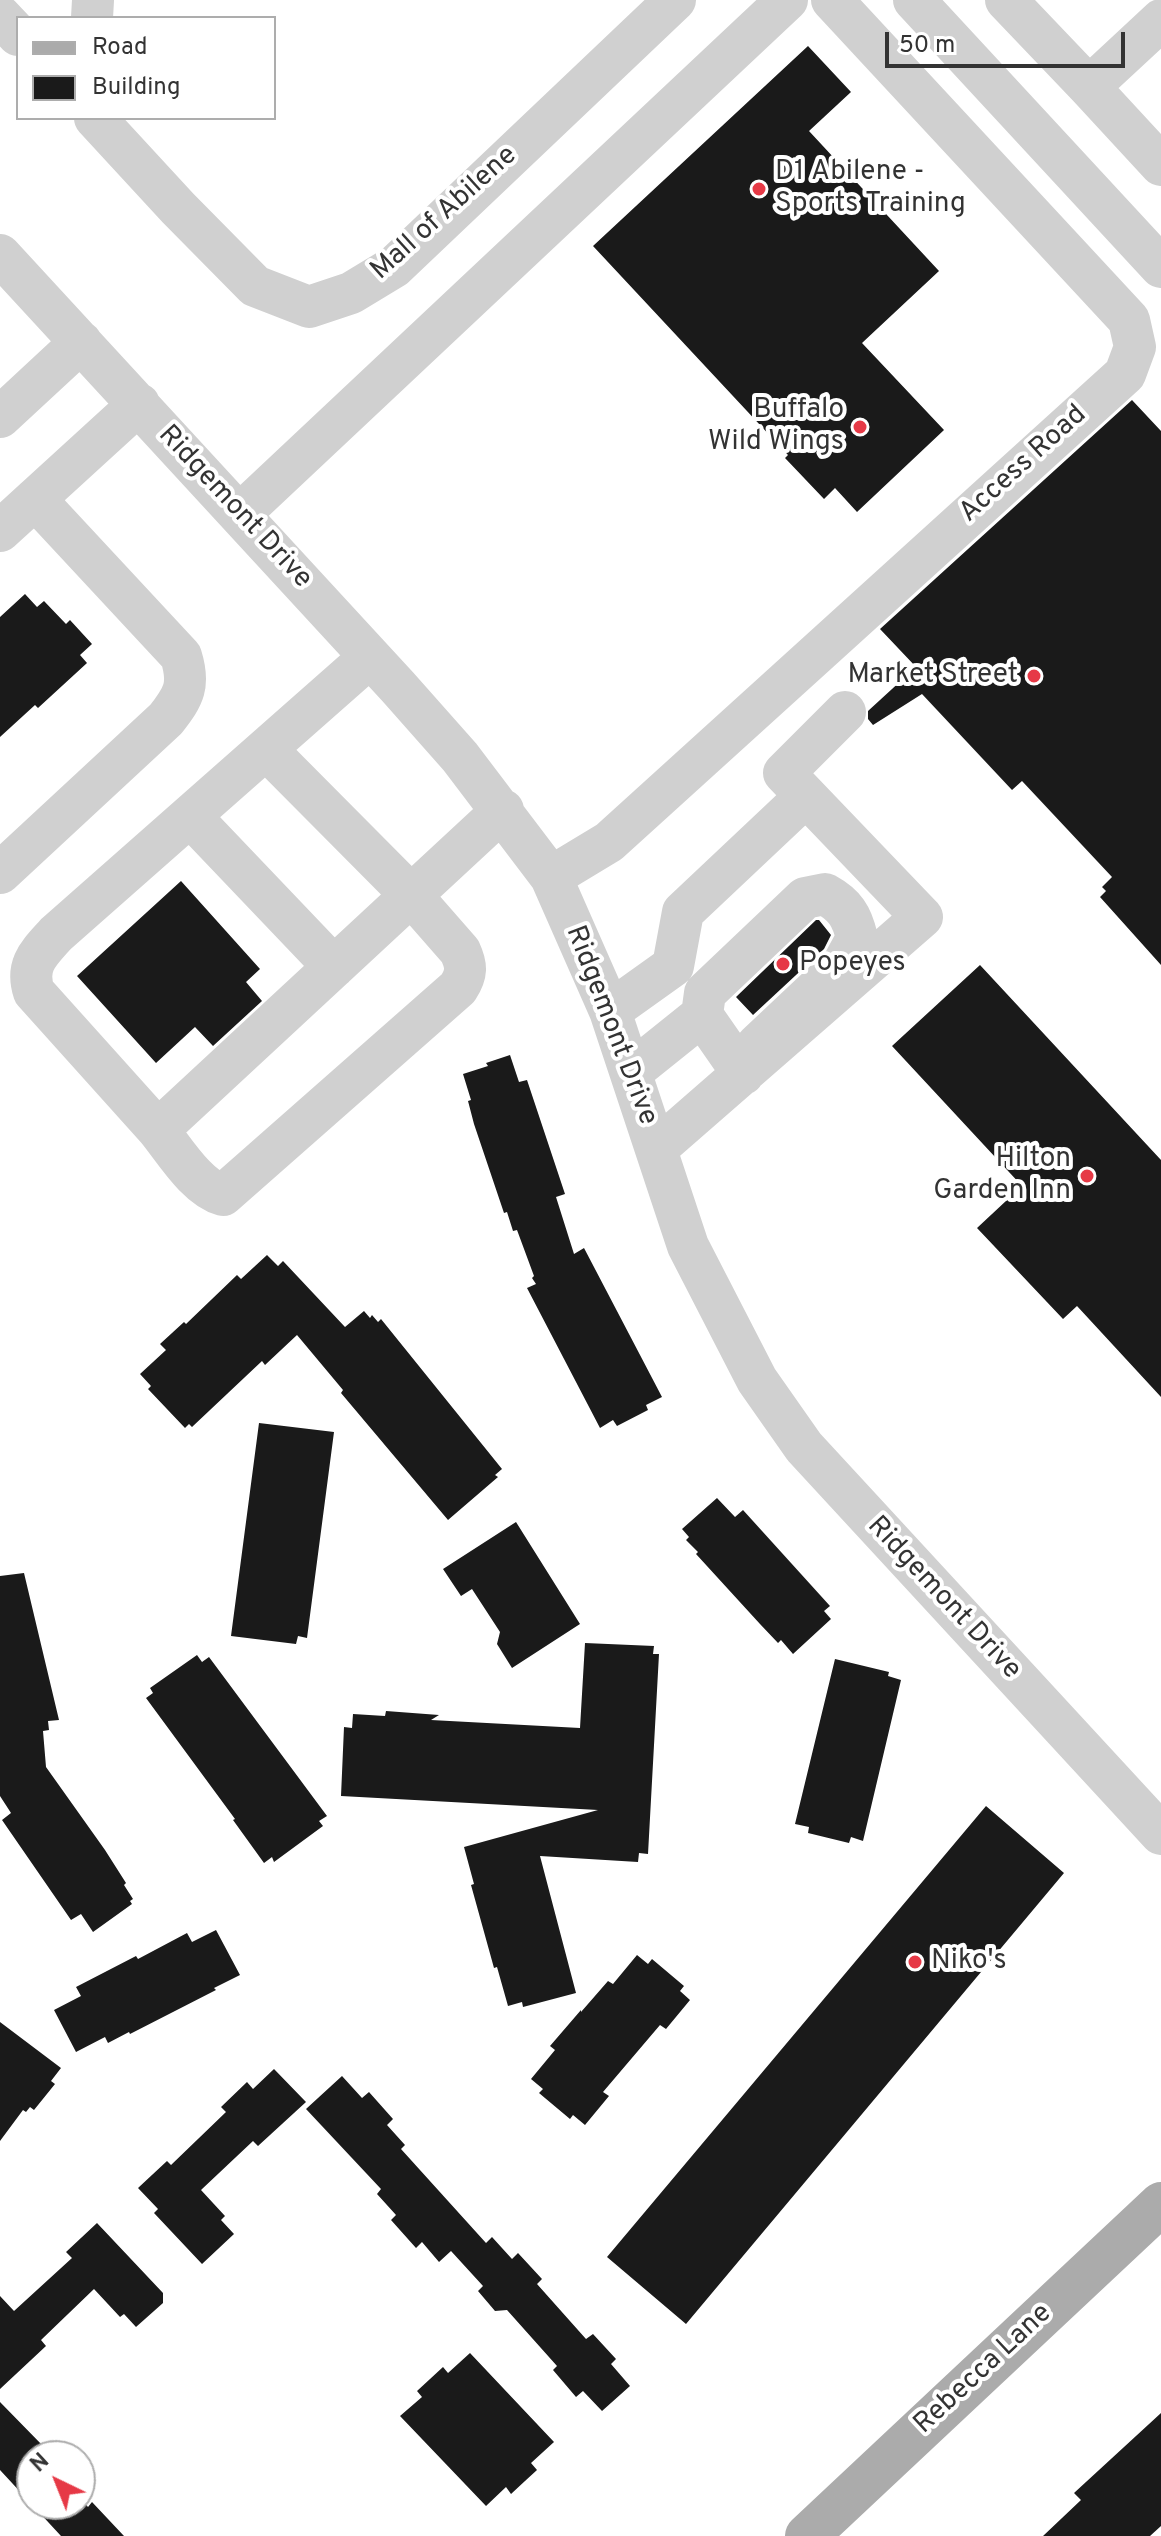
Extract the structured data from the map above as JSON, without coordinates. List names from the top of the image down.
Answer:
{
  "streets": {
    "main road": ["Rebecca Lane"],
    "street": ["Mall of Abilene", "Access Road", "Ridgemont Drive"]
  },
  "crossings": [
    ["Access Road", "Ridgemont Drive"]
  ],
  "places": [
    "D1 Abilene - Sports Training",
    "Buffalo Wild Wings",
    "Market Street",
    "Popeyes",
    "Hilton Garden Inn",
    "Niko's"
  ],
  "legend": ["Road", "Building"],
  "scale_bar": "50 m",
  "north": "top left"
}
